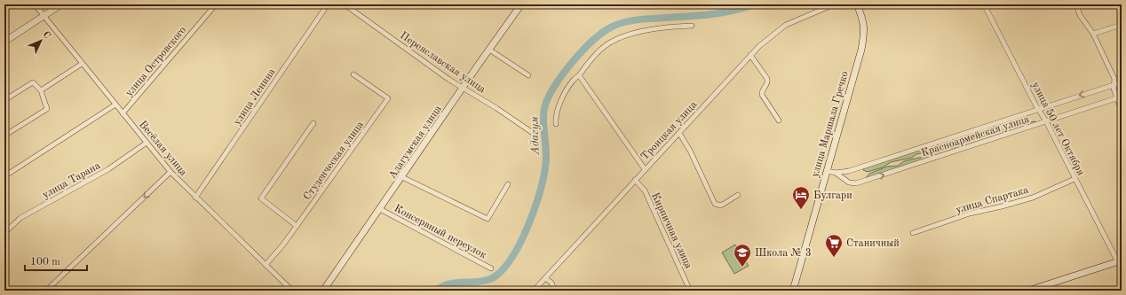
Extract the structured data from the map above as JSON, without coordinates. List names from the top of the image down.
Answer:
{
  "streets": {
    "main road": ["улица Маршала Гречко", "Адагумская улица"],
    "street": [
      "улица Островского",
      "Переяславская улица",
      "улица Ленина",
      "улица 50 лет Октября",
      "Троицкая улица",
      "Красноармейская улица",
      "Весёлая улица",
      "Студенческая улица",
      "улица Тарана",
      "улица Спартака",
      "Кирпичная улица",
      "Консервный переулок"
    ]
  },
  "crossings": [
    ["улица Островского", "Весёлая улица"],
    ["Переяславская улица", "Адагумская улица"],
    ["улица Ленина", "Весёлая улица"],
    ["улица Маршала Гречко", "Красноармейская улица"],
    ["улица 50 лет Октября", "Красноармейская улица"],
    ["улица 50 лет Октября", "улица Спартака"],
    ["Троицкая улица", "Кирпичная улица"],
    ["Адагумская улица", "Консервный переулок"],
    ["Весёлая улица", "Студенческая улица"],
    ["Весёлая улица", "улица Тарана"]
  ],
  "water": ["Адагум"],
  "places": {
    "hotel": ["Булгари"],
    "supermarket": ["Станичный"],
    "school or university": ["Школа № 3"]
  },
  "scale_bar": "100 m",
  "north": "top right"
}
